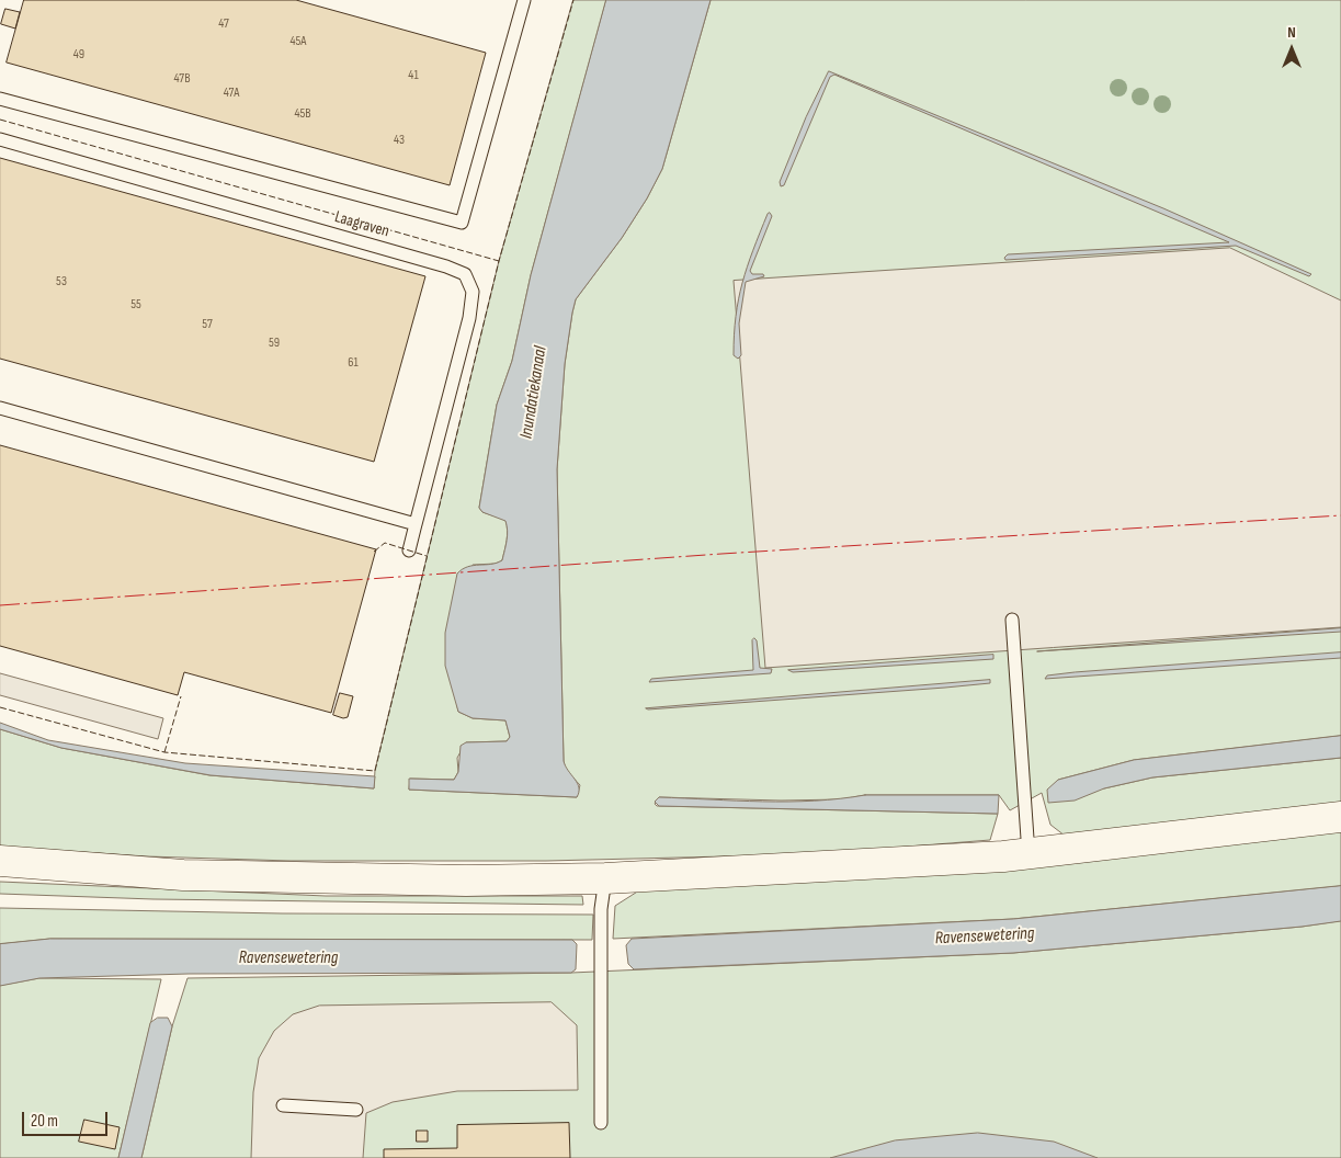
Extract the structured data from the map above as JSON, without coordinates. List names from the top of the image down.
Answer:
{
  "streets": {
    "lane": ["Laagraven"]
  },
  "water": ["Inundatiekanaal", "Ravensewetering"],
  "house_numbers": [
    "47",
    "45A",
    "49",
    "41",
    "47B",
    "47A",
    "45B",
    "43",
    "53",
    "55",
    "57",
    "59",
    "61"
  ],
  "scale_bar": "20 m",
  "north": "top"
}
